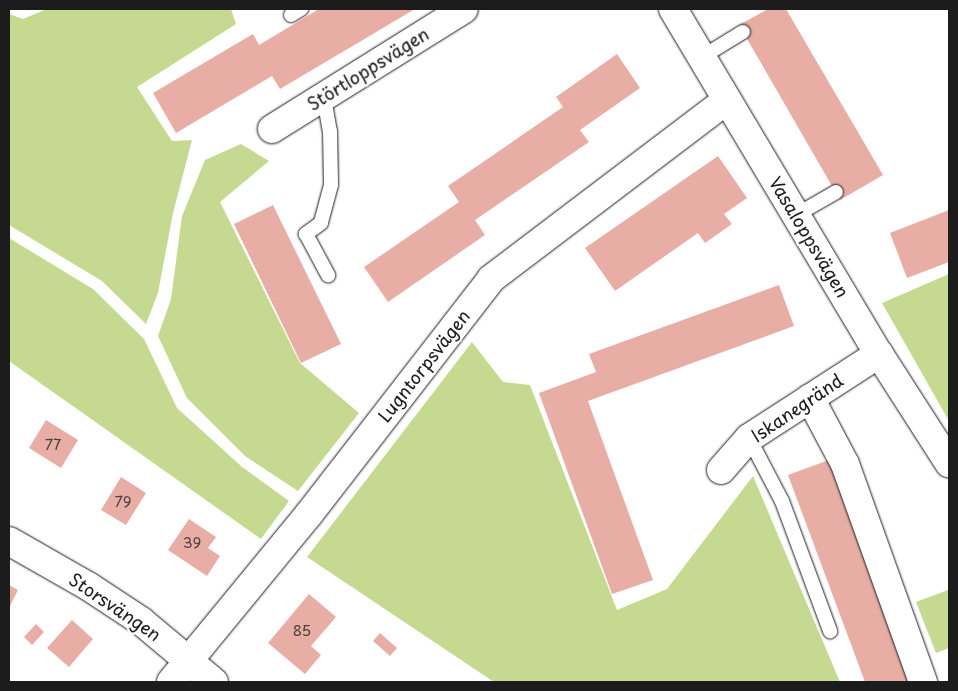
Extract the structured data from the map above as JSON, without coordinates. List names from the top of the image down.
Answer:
{
  "streets": {
    "street": [
      "Störtloppsvägen",
      "Vasaloppsvägen",
      "Lugntorpsvägen",
      "Iskanegränd",
      "Storsvängen"
    ]
  },
  "crossings": [
    ["Vasaloppsvägen", "Lugntorpsvägen"],
    ["Vasaloppsvägen", "Iskanegränd"],
    ["Lugntorpsvägen", "Storsvängen"]
  ],
  "house_numbers": [
    "77",
    "79",
    "39",
    "85"
  ]
}
